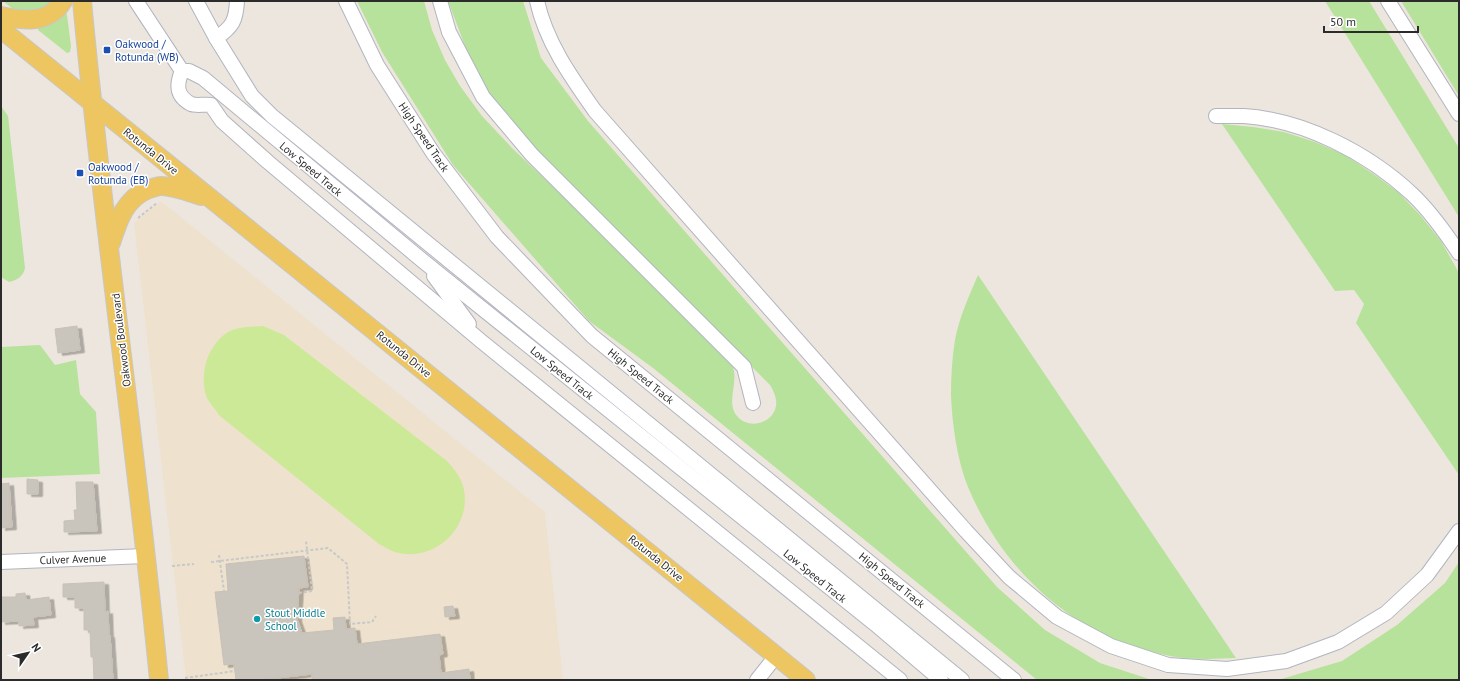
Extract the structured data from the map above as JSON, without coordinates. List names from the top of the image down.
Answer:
{
  "streets": {
    "main road": ["Rotunda Drive", "Oakwood Boulevard"],
    "street": ["High Speed Track", "Low Speed Track", "Culver Avenue"]
  },
  "crossings": [
    ["Rotunda Drive", "Oakwood Boulevard"],
    ["Oakwood Boulevard", "Culver Avenue"]
  ],
  "places": {
    "transit": ["Oakwood / Rotunda (WB)", "Oakwood / Rotunda (EB)"],
    "other": ["Stout Middle School"]
  },
  "scale_bar": "50 m",
  "north": "top right"
}
